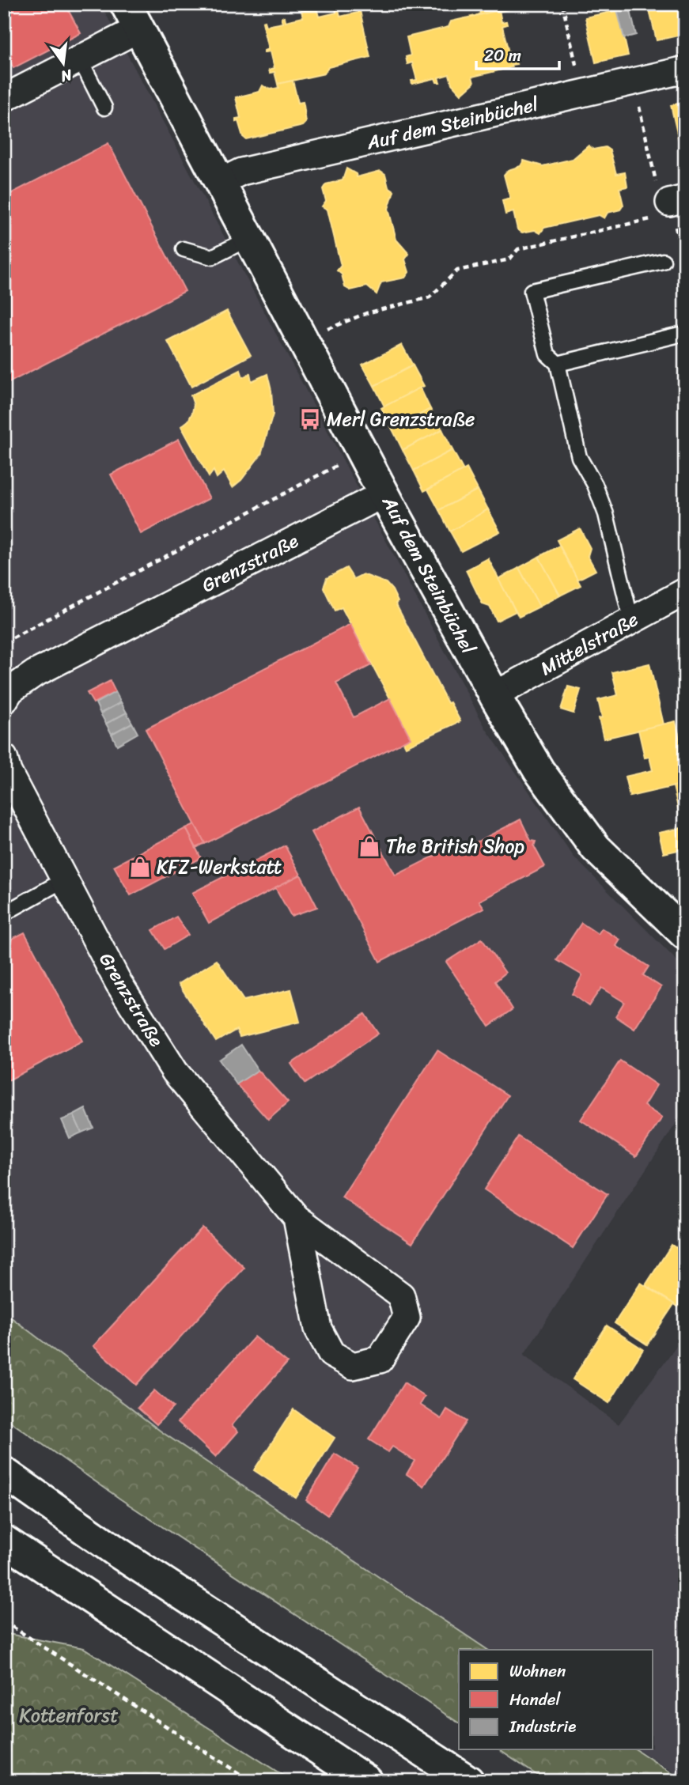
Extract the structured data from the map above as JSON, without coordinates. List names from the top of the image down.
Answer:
{
  "streets": {
    "main road": ["Auf dem Steinbüchel"],
    "street": ["Grenzstraße", "Mittelstraße"]
  },
  "crossings": [
    ["Auf dem Steinbüchel", "Grenzstraße"],
    ["Auf dem Steinbüchel", "Mittelstraße"]
  ],
  "parks": ["Kottenforst"],
  "places": {
    "bus stop": ["Merl Grenzstraße"],
    "shop": ["The British Shop", "KFZ-Werkstatt"]
  },
  "legend": ["Wohnen", "Handel", "Industrie"],
  "scale_bar": "20 m",
  "north": "bottom"
}
